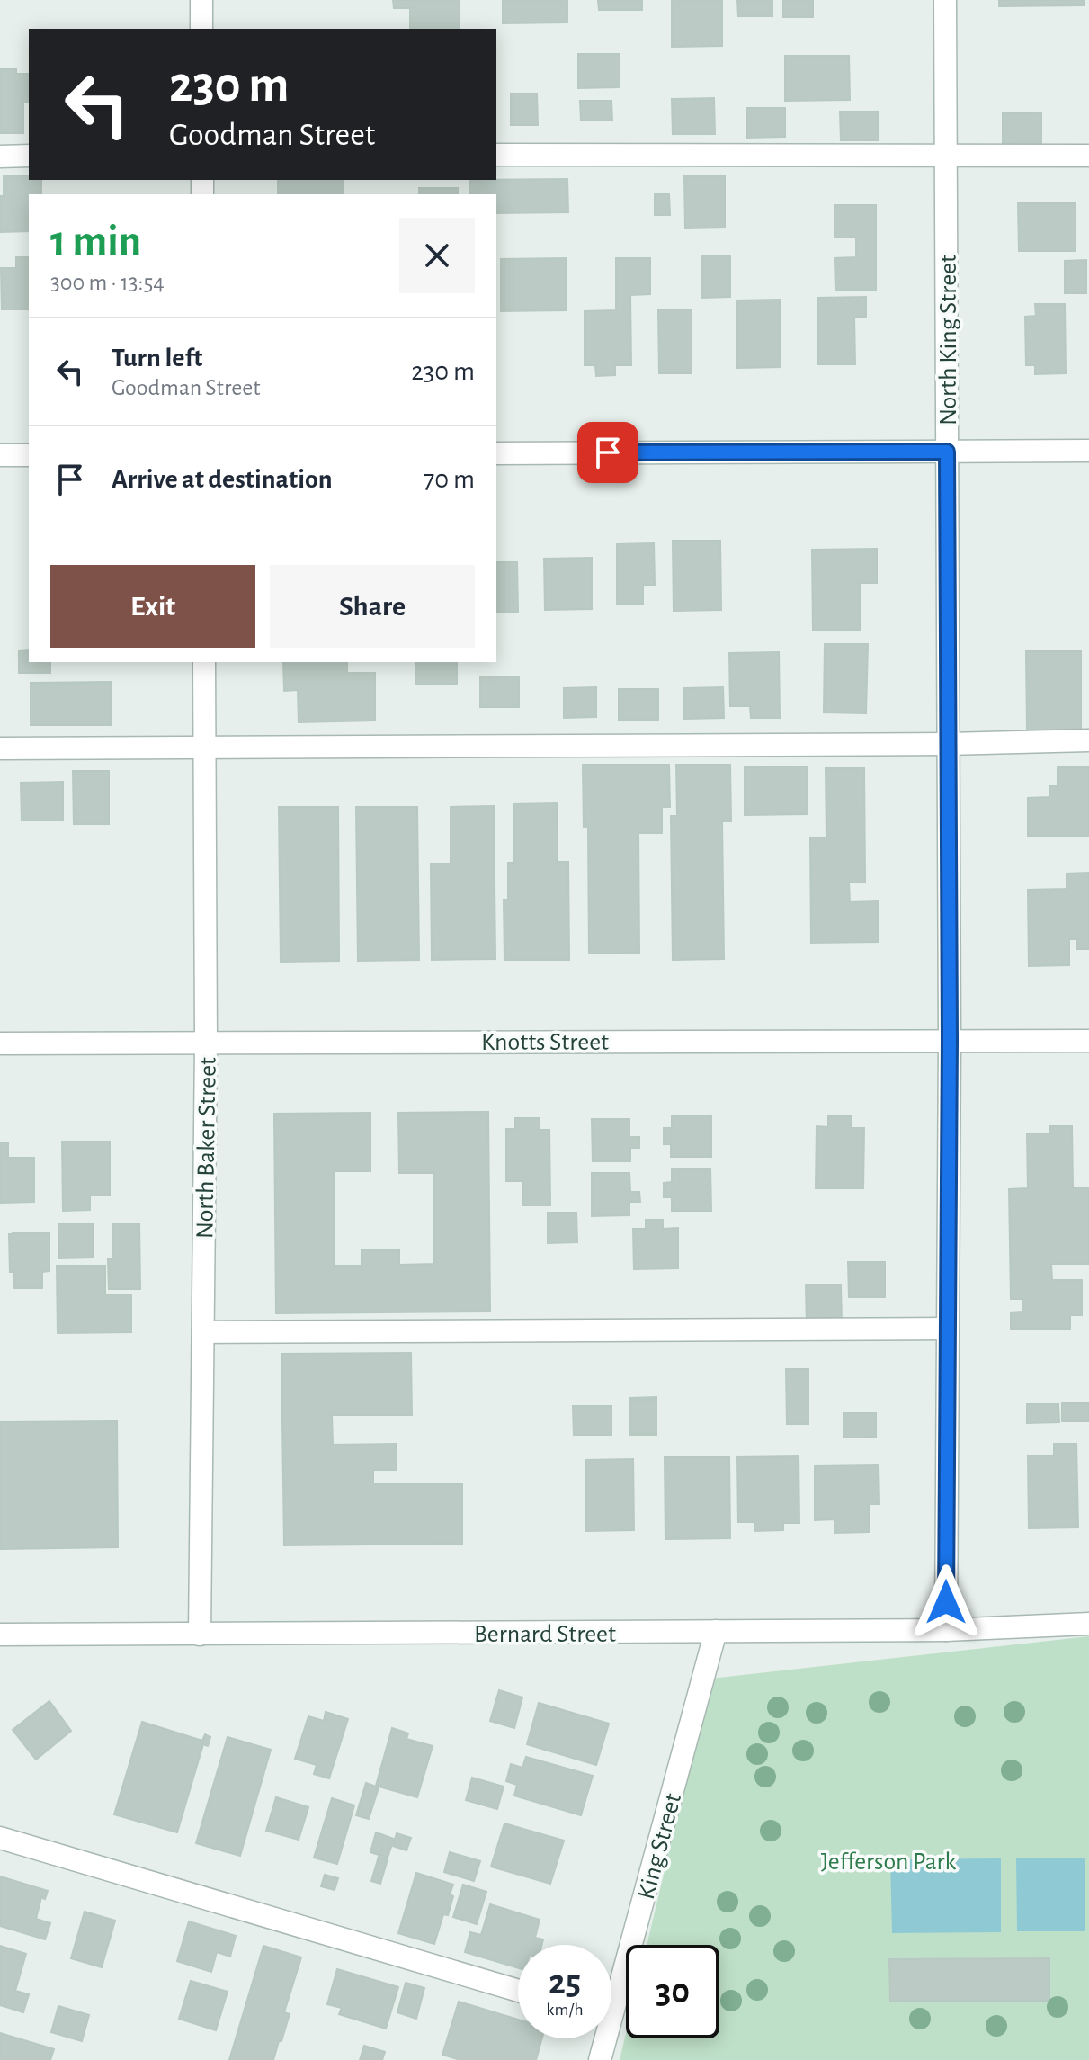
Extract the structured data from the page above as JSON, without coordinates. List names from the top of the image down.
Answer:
{
  "streets": {
    "street": [
      "North King Street",
      "Knotts Street",
      "North Baker Street",
      "Bernard Street",
      "King Street"
    ]
  },
  "crossings": [
    ["North King Street", "Knotts Street"],
    ["North King Street", "Bernard Street"],
    ["Knotts Street", "North Baker Street"],
    ["North Baker Street", "Bernard Street"],
    ["Bernard Street", "King Street"]
  ],
  "parks": ["Jefferson Park"],
  "page": {
    "turn": ["230 m", "Goodman Street"],
    "heading": ["1 min", "300 m · 13:54"],
    "list": [
      {
        "name": "Turn left",
        "note": "Goodman Street",
        "value": "230 m"
      },
      {
        "name": "Arrive at destination",
        "value": "70 m"
      }
    ],
    "buttons": ["Exit", "Share"],
    "speed": "25 km/h",
    "limit": "30"
  }
}
